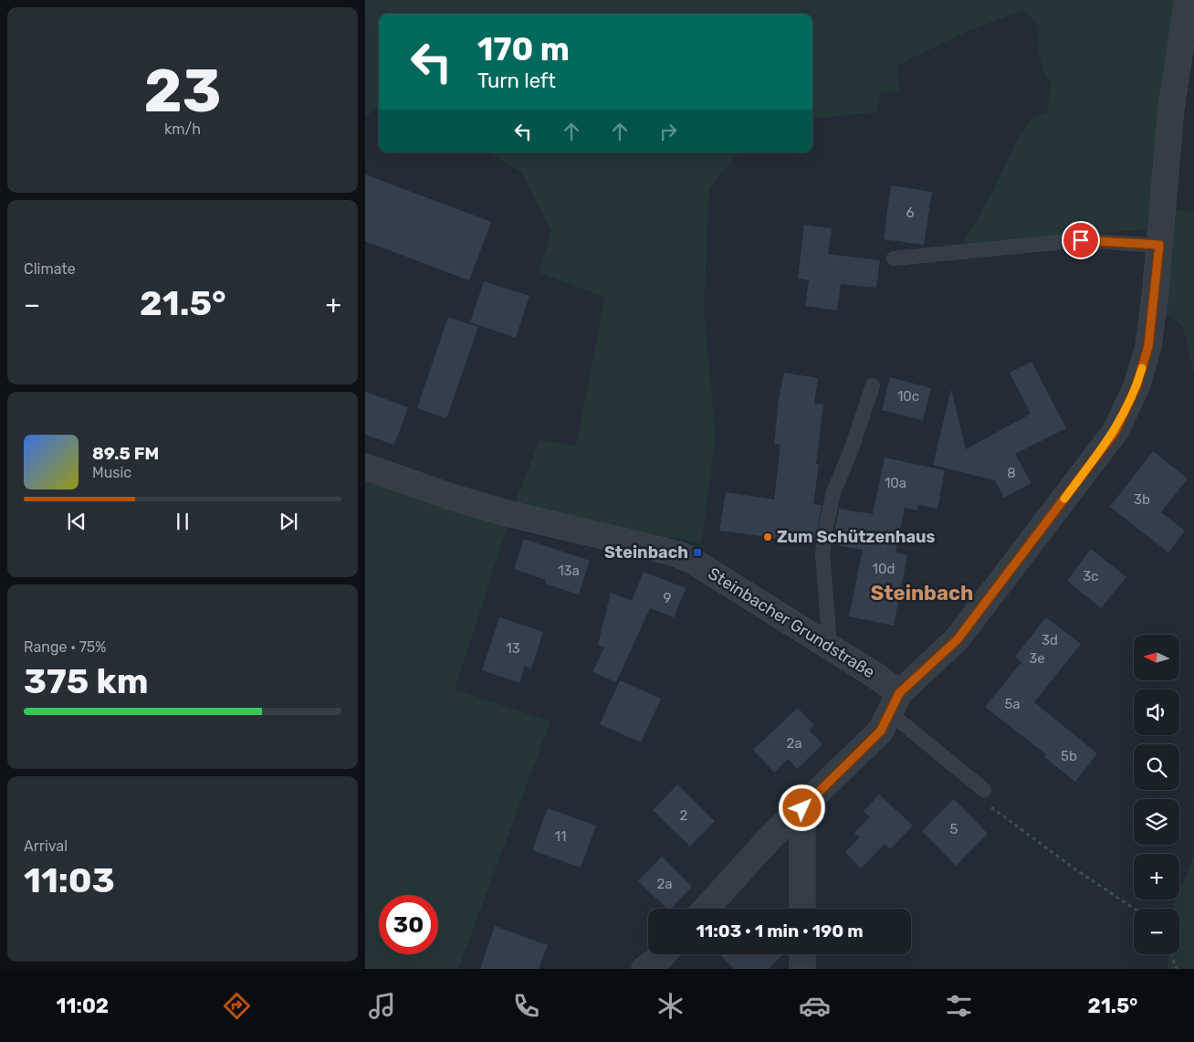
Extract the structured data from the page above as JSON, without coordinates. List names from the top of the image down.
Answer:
{
  "streets": {
    "street": ["Steinbacher Grundstraße"]
  },
  "districts": ["Steinbach"],
  "places": {
    "other": ["Zum Schützenhaus"],
    "transit": ["Steinbach"]
  },
  "house_numbers": [
    "6",
    "10c",
    "8",
    "10a",
    "3b",
    "10d",
    "13a",
    "3c",
    "9",
    "3d",
    "13",
    "3e",
    "5a",
    "2a",
    "5b",
    "2",
    "5",
    "11",
    "2a"
  ],
  "north": "left",
  "page": {
    "tile": [
      ["23", "km/h"],
      "Climate",
      ["Range · 75%", "375 km"],
      ["Arrival", "11:03"]
    ],
    "turn": ["170 m", "Turn left"],
    "heat": ["−", "21.5°", "+"],
    "song": ["89.5 FM", "Music"],
    "map_buttons": ["+", "−"],
    "limit": "30",
    "trip": "11:03 · 1 min · 190 m",
    "tabs": ["11:02", "21.5°"]
  }
}
